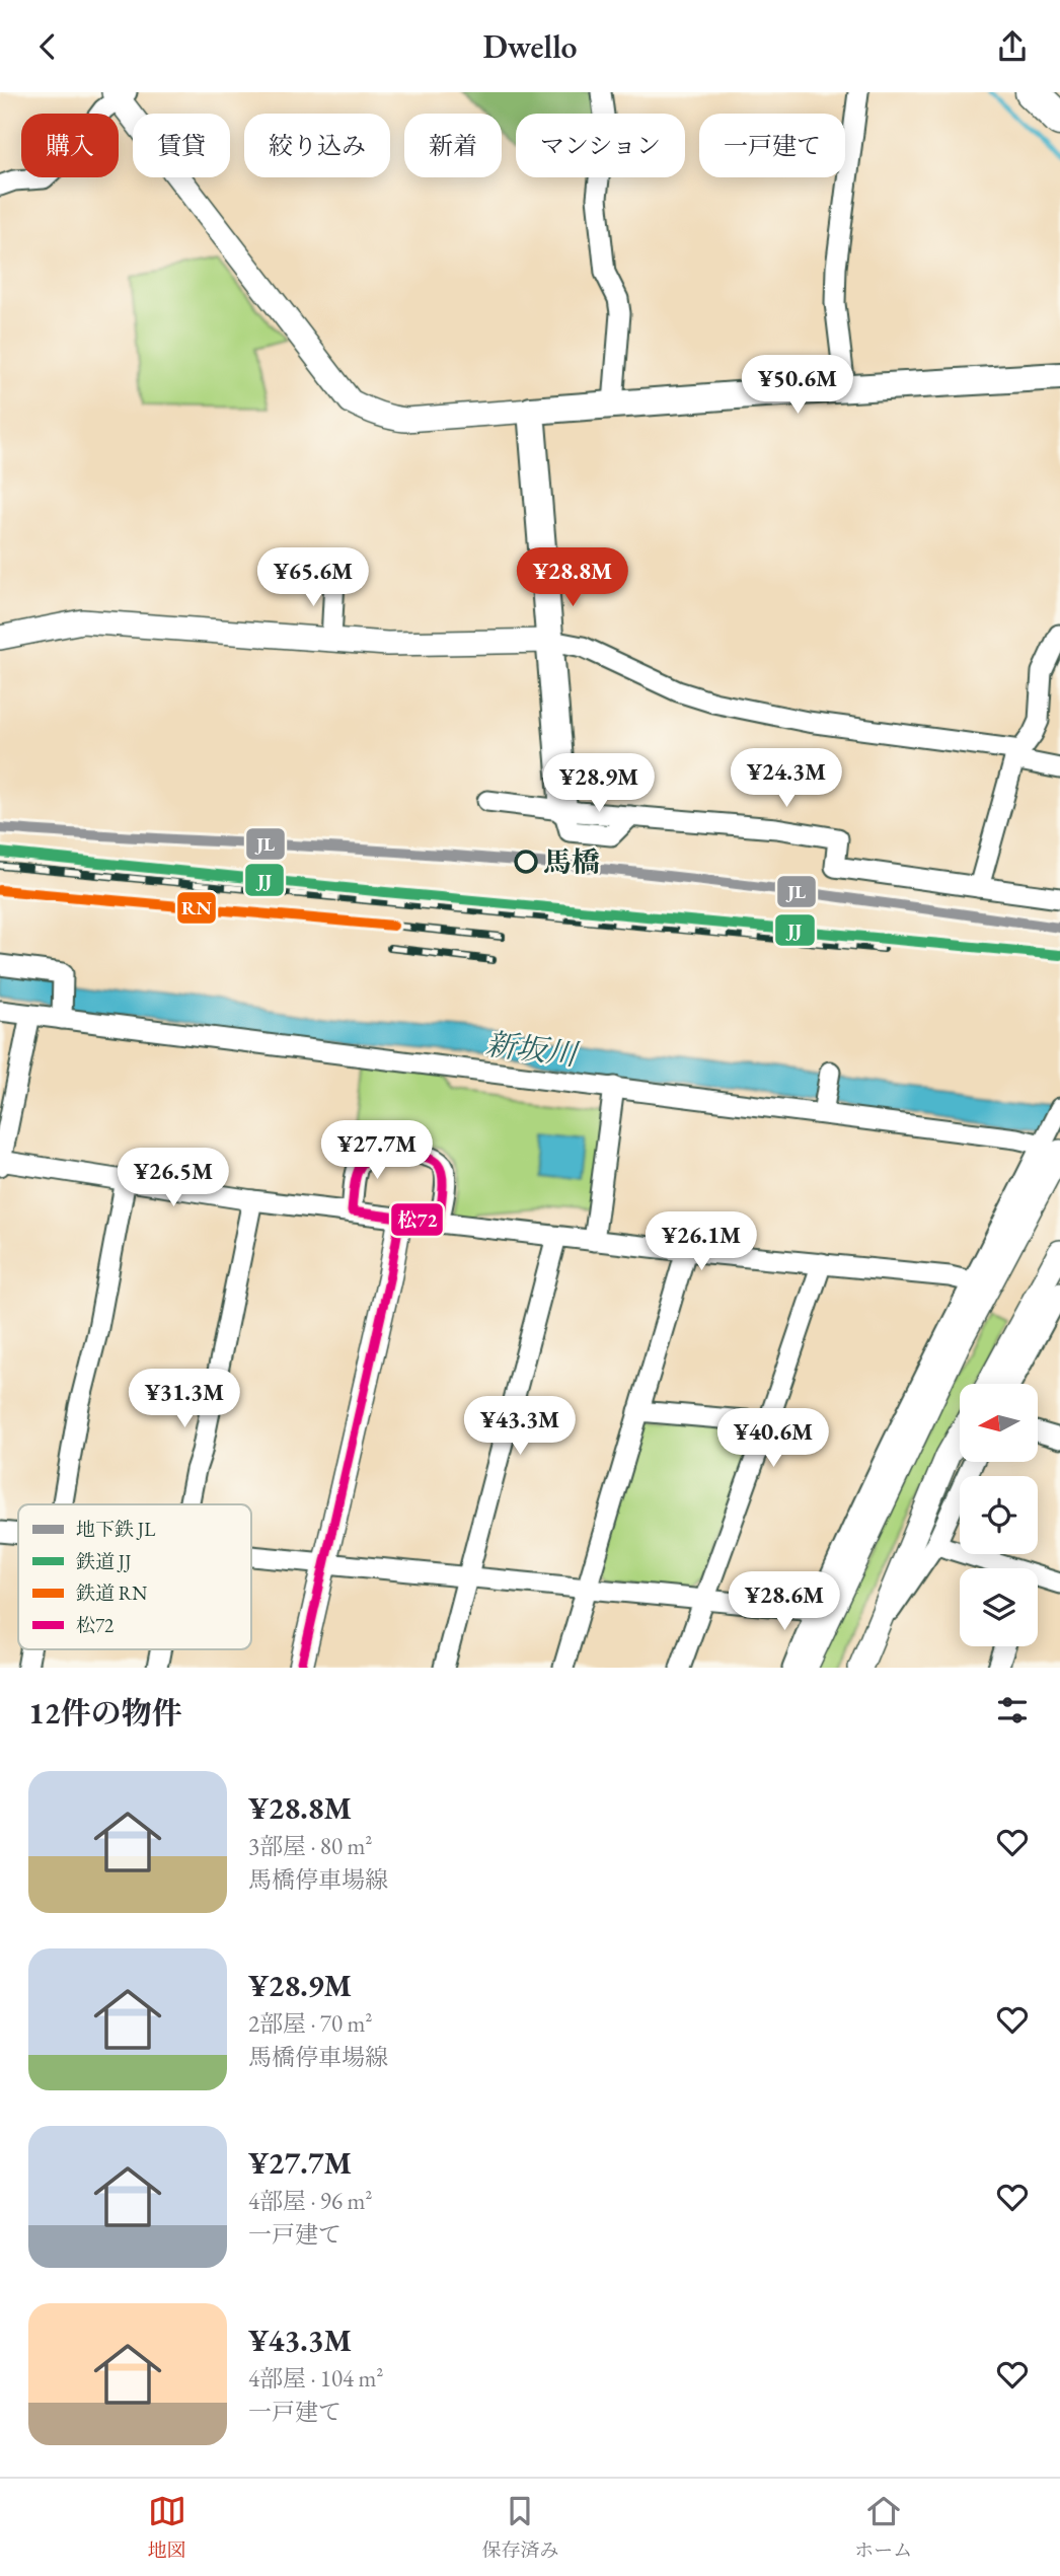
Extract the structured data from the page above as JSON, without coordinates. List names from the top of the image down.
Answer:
{
  "water": ["新坂川"],
  "places": ["馬橋"],
  "lines": [
    "metro line JL",
    "rail line JJ",
    "rail line RN",
    "transit line 松72"
  ],
  "legend": [
    "地下鉄 JL",
    "鉄道 JJ",
    "鉄道 RN",
    "松72"
  ],
  "north": "left",
  "page": {
    "header": "Dwello",
    "chip": [
      "購入",
      "賃貸",
      "絞り込み",
      "新着",
      "マンション",
      "一戸建て"
    ],
    "price": [
      "¥50.6M",
      "¥65.6M",
      "¥28.8M",
      "¥24.3M",
      "¥28.9M",
      "¥27.7M",
      "¥26.5M",
      "¥26.1M",
      "¥31.3M",
      "¥43.3M",
      "¥40.6M",
      "¥28.6M"
    ],
    "heading": "12件の物件",
    "list": [
      {
        "name": "¥28.8M",
        "note": "3部屋 · 80 m² · 馬橋停車場線"
      },
      {
        "name": "¥28.9M",
        "note": "2部屋 · 70 m² · 馬橋停車場線"
      },
      {
        "name": "¥27.7M",
        "note": "4部屋 · 96 m² · 一戸建て"
      },
      {
        "name": "¥43.3M",
        "note": "4部屋 · 104 m² · 一戸建て"
      }
    ],
    "tabs": ["地図", "保存済み", "ホーム"]
  }
}
